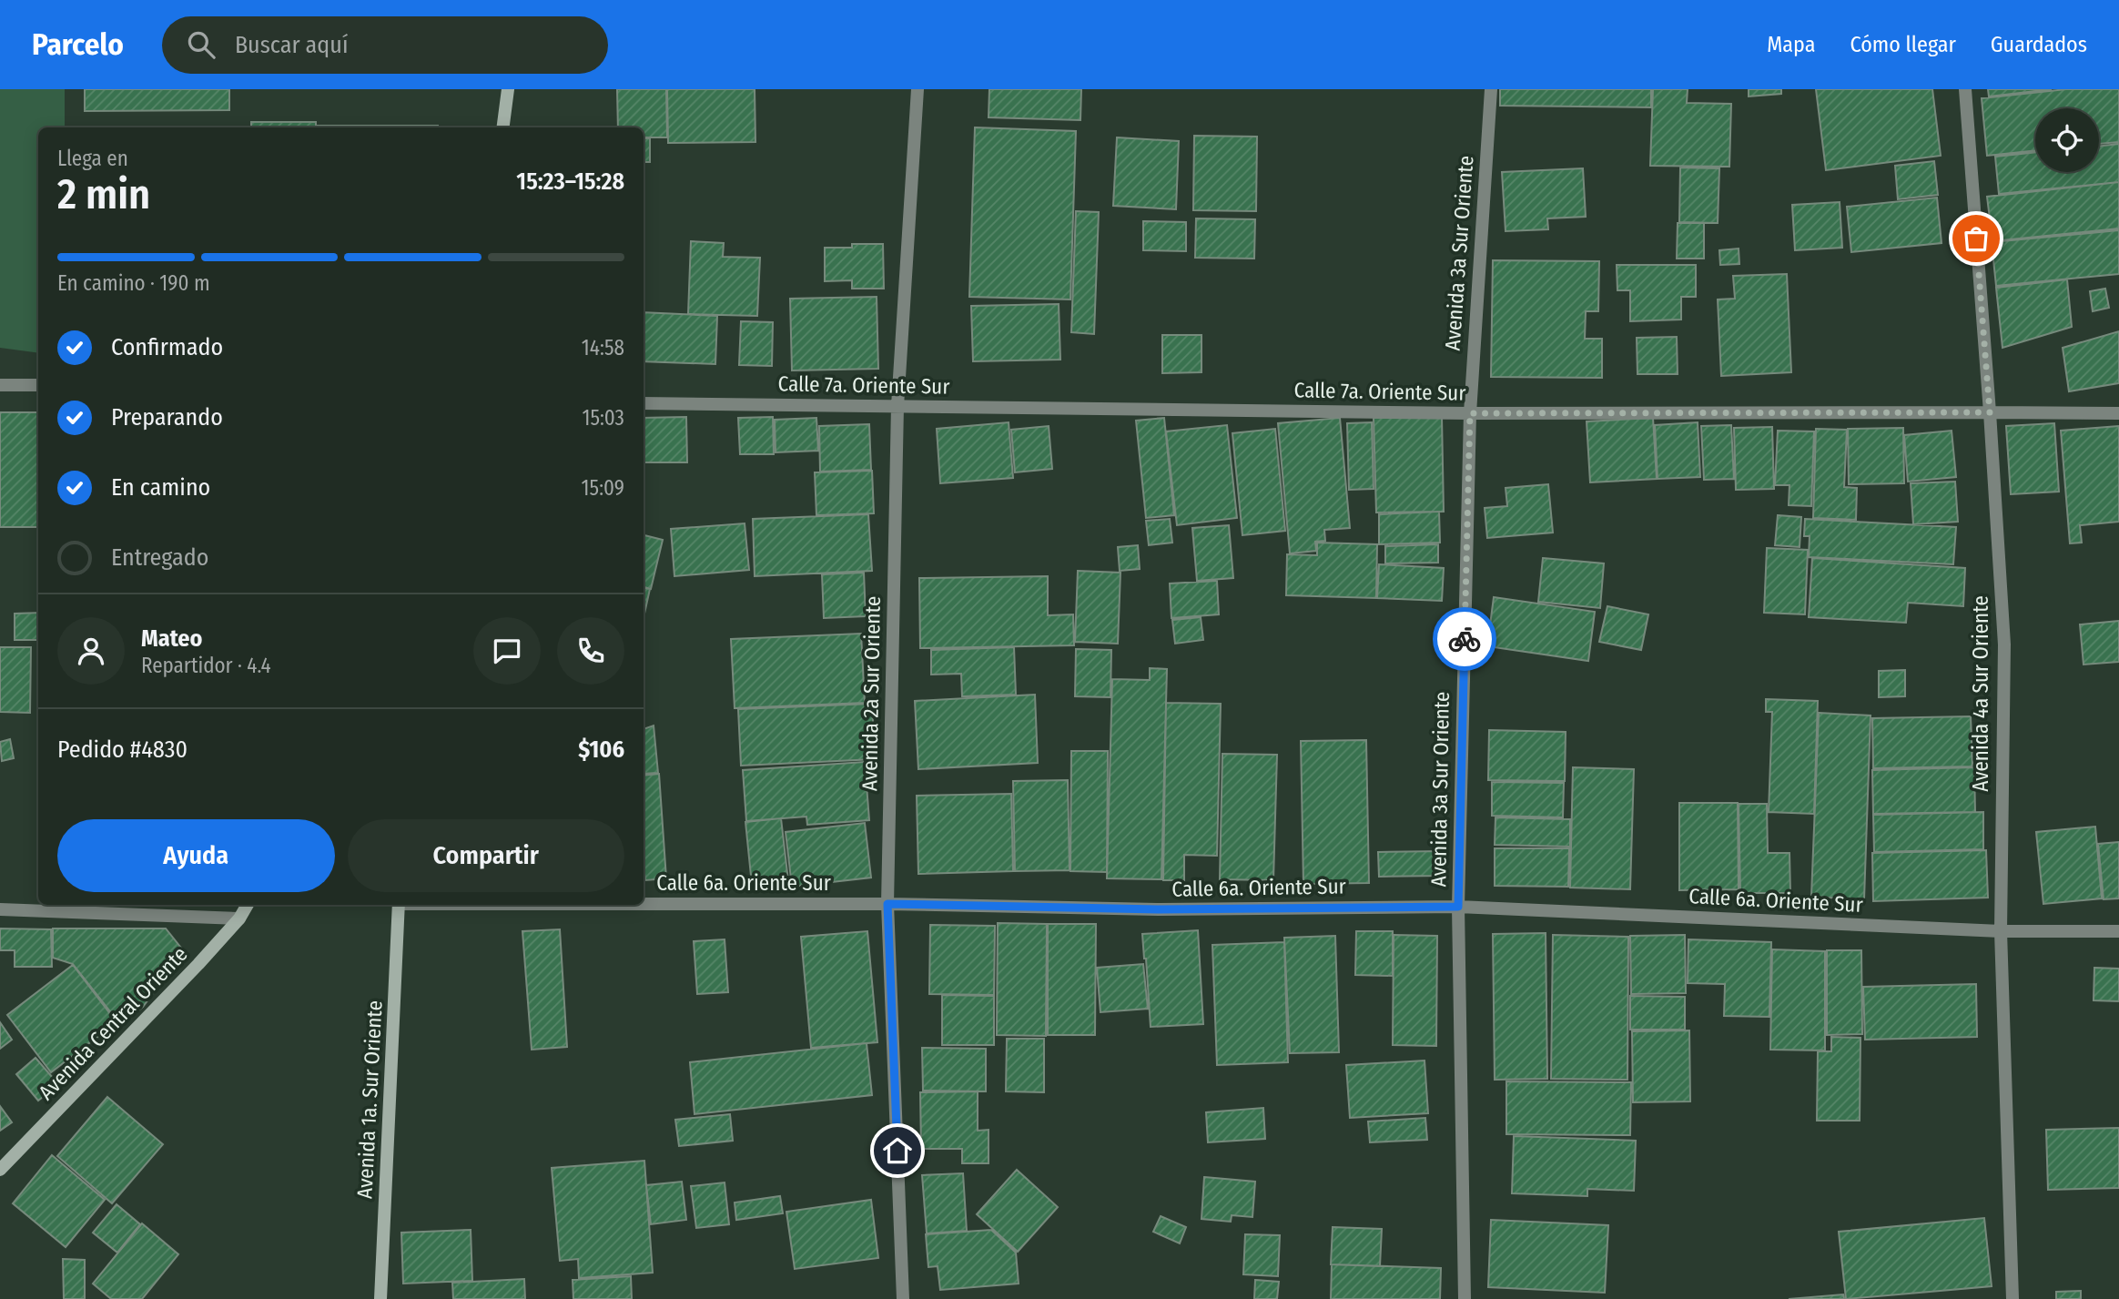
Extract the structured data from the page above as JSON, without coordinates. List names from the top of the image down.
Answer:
{
  "streets": {
    "street": [
      "Avenida 3a Sur Oriente",
      "Calle 7a. Oriente Sur",
      "Avenida 2a Sur Oriente",
      "Avenida 4a Sur Oriente",
      "Calle 6a. Oriente Sur",
      "Avenida Central Oriente",
      "Avenida 1a. Sur Oriente"
    ]
  },
  "crossings": [
    ["Avenida 3a Sur Oriente", "Calle 7a. Oriente Sur"],
    ["Avenida 3a Sur Oriente", "Calle 6a. Oriente Sur"],
    ["Calle 7a. Oriente Sur", "Avenida 2a Sur Oriente"],
    ["Calle 7a. Oriente Sur", "Avenida 4a Sur Oriente"],
    ["Avenida 2a Sur Oriente", "Calle 6a. Oriente Sur"],
    ["Avenida 4a Sur Oriente", "Calle 6a. Oriente Sur"]
  ],
  "page": {
    "header": "Parcelo",
    "search": "Buscar aquí",
    "nav": ["Mapa", "Cómo llegar", "Guardados"],
    "heading": ["2 min", "Llega en", "15:23–15:28"],
    "panel": [
      "Mateo",
      "Repartidor · 4.4",
      "Pedido #4830",
      "$106"
    ],
    "bar": "En camino · 190 m",
    "list": [
      ["Confirmado", "14:58"],
      ["Preparando", "15:03"],
      ["En camino", "15:09"],
      "Entregado"
    ],
    "buttons": ["Ayuda", "Compartir"]
  }
}
